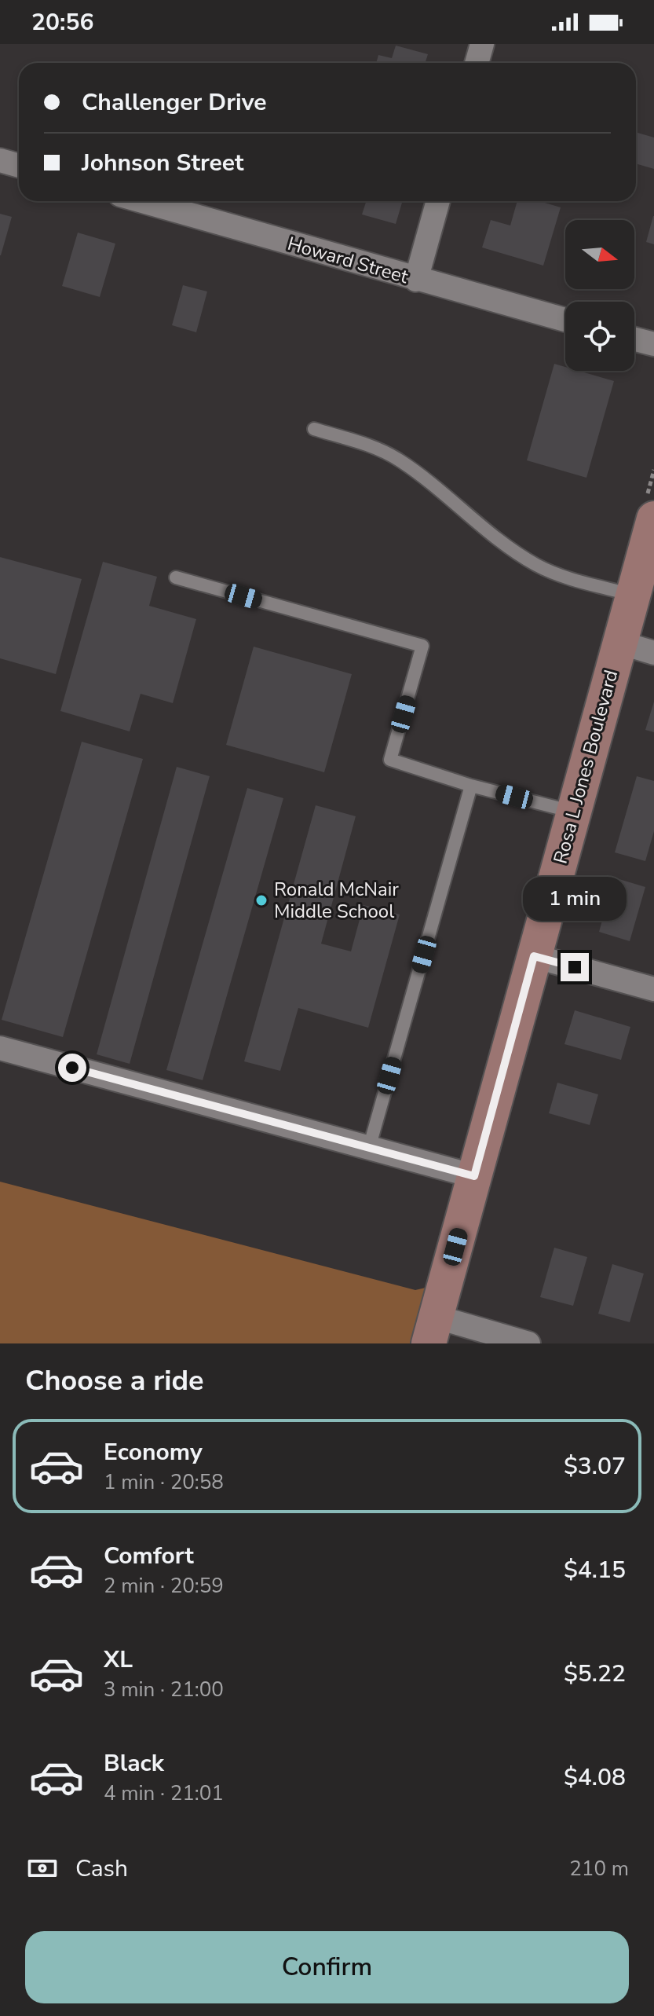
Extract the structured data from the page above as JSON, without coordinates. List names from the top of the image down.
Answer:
{
  "streets": {
    "street": ["Howard Street", "Rosa L Jones Boulevard"]
  },
  "places": ["Ronald McNair Middle School"],
  "north": "right",
  "page": {
    "status": "20:56",
    "banner": ["Challenger Drive", "Johnson Street"],
    "bubble": "1 min",
    "heading": "Choose a ride",
    "list": [
      {
        "name": "Economy",
        "note": "1 min · 20:58",
        "value": "$3.07"
      },
      {
        "name": "Comfort",
        "note": "2 min · 20:59",
        "value": "$4.15"
      },
      {
        "name": "XL",
        "note": "3 min · 21:00",
        "value": "$5.22"
      },
      {
        "name": "Black",
        "note": "4 min · 21:01",
        "value": "$4.08"
      }
    ],
    "pay": ["Cash", "210 m"],
    "buttons": "Confirm"
  }
}
